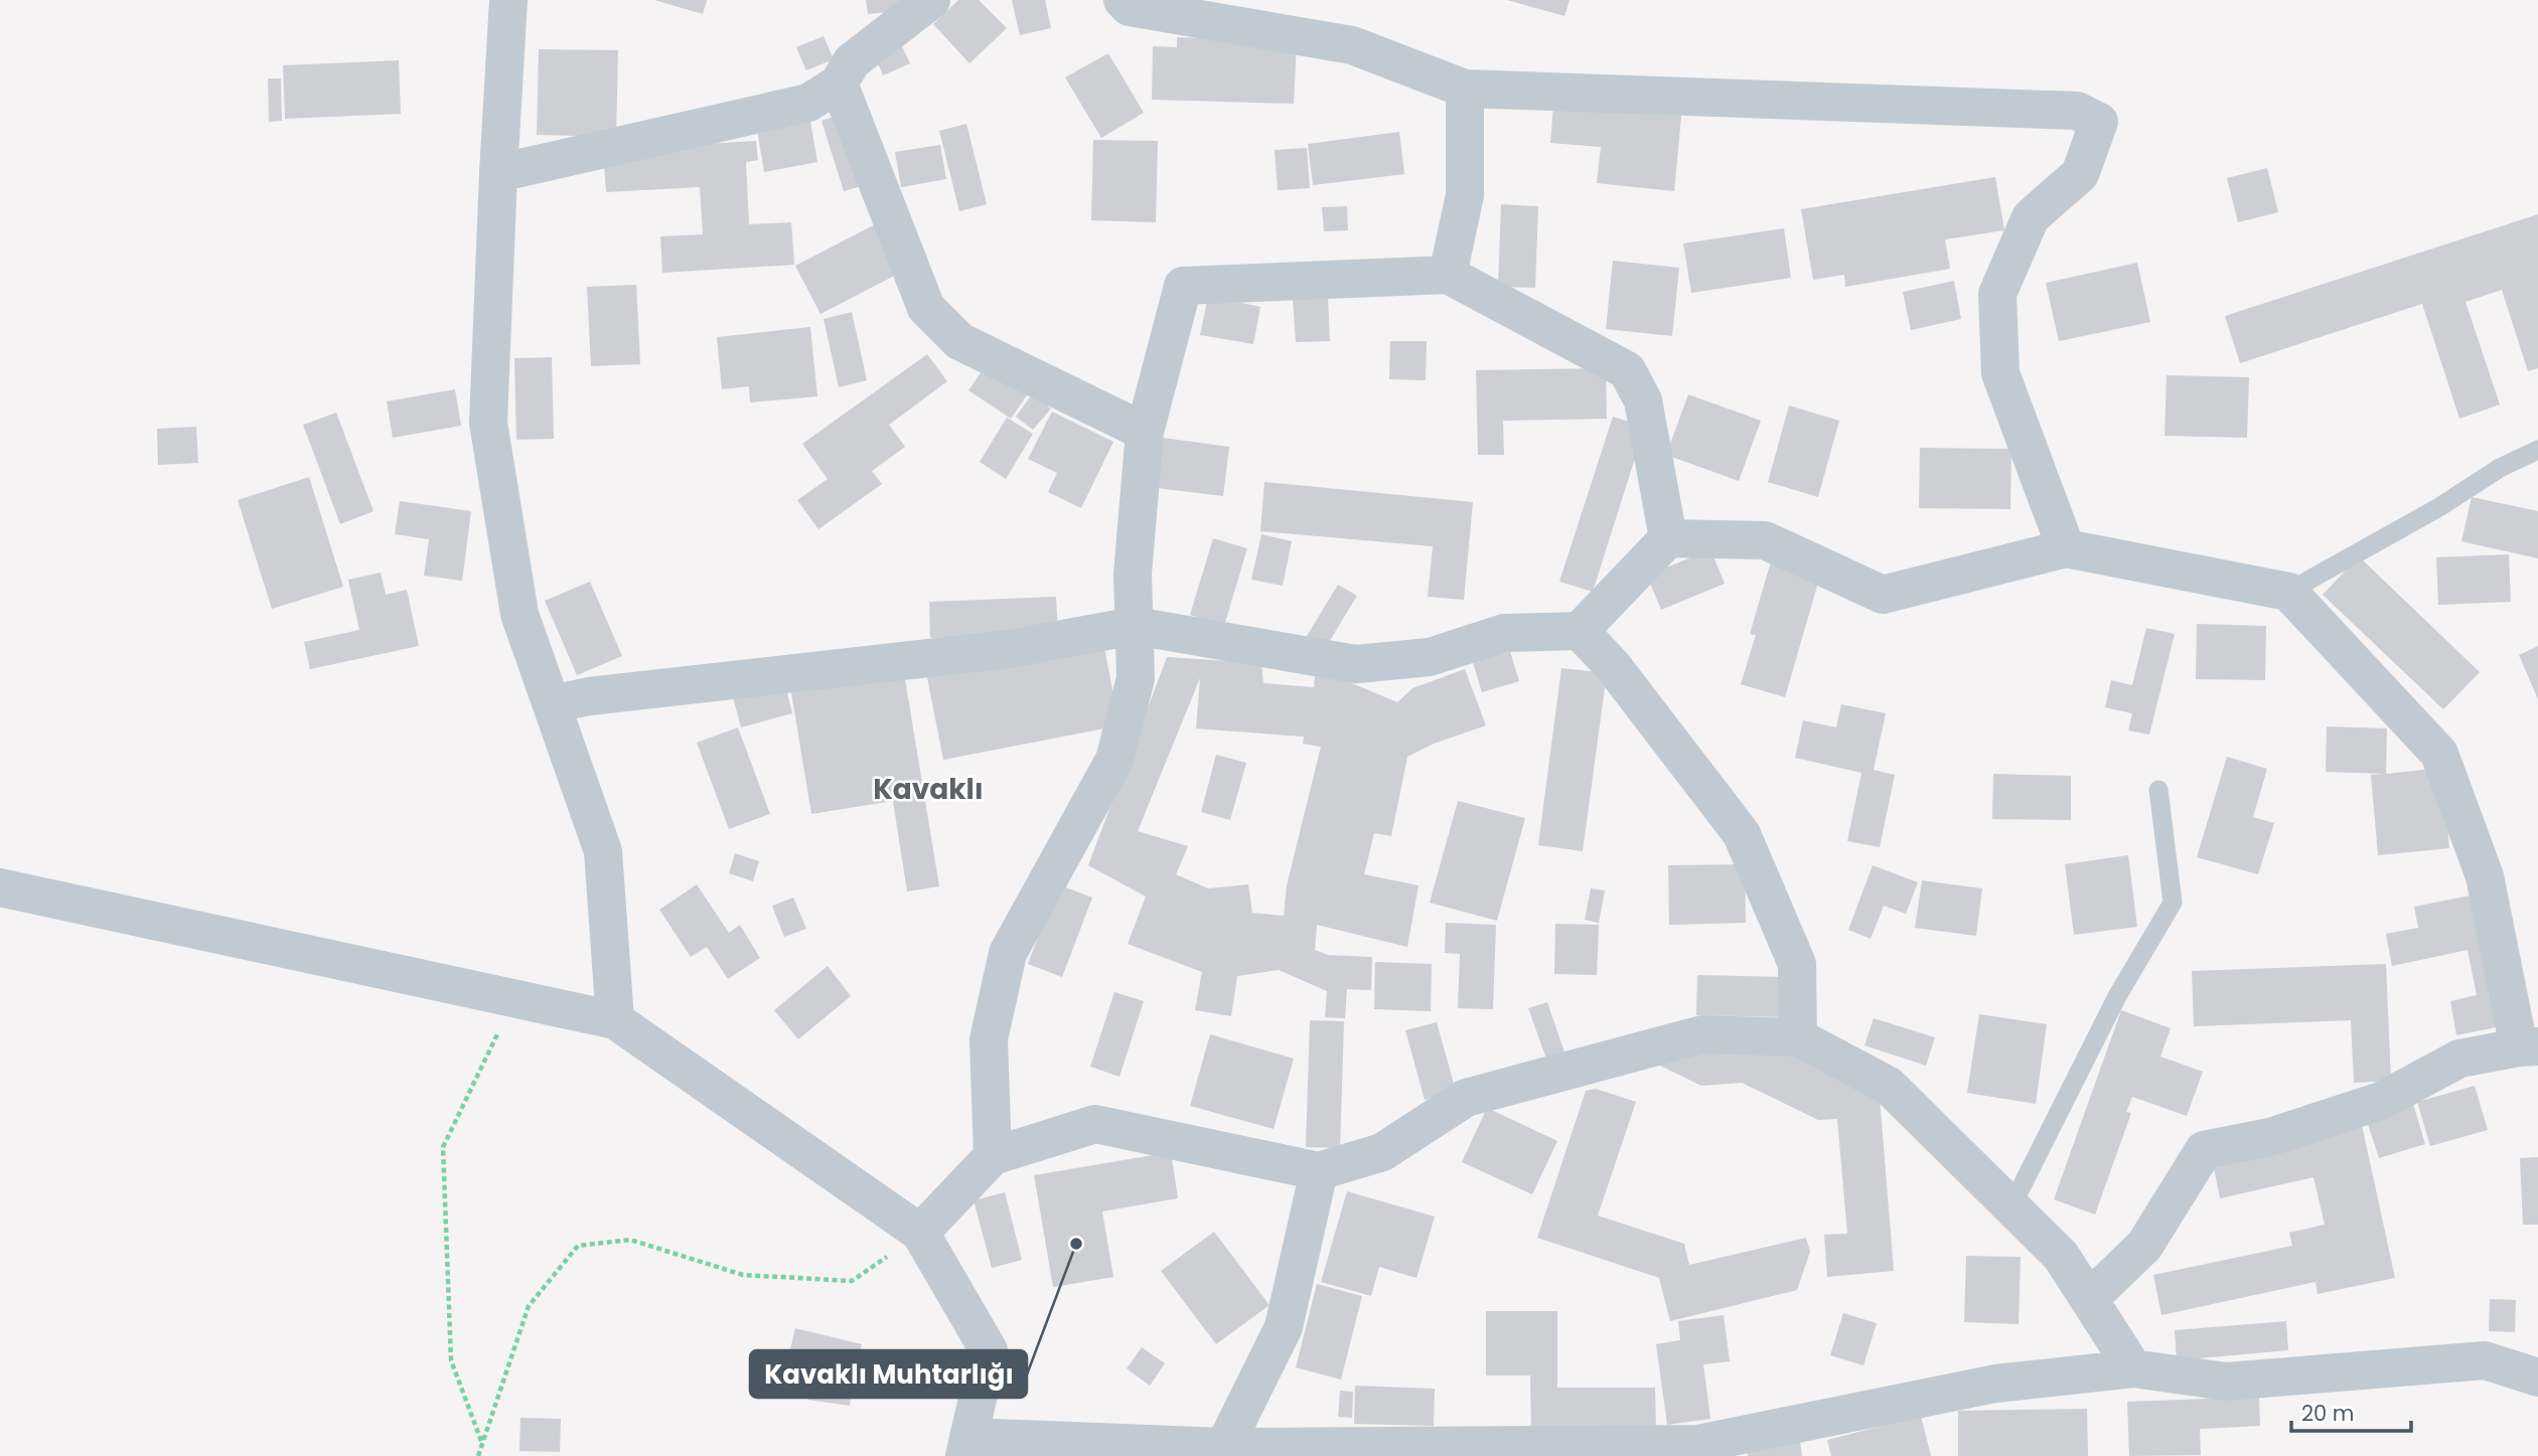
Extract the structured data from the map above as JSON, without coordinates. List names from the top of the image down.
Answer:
{
  "districts": ["Kavaklı"],
  "places": ["Kavaklı Muhtarlığı"],
  "scale_bar": "20 m"
}
